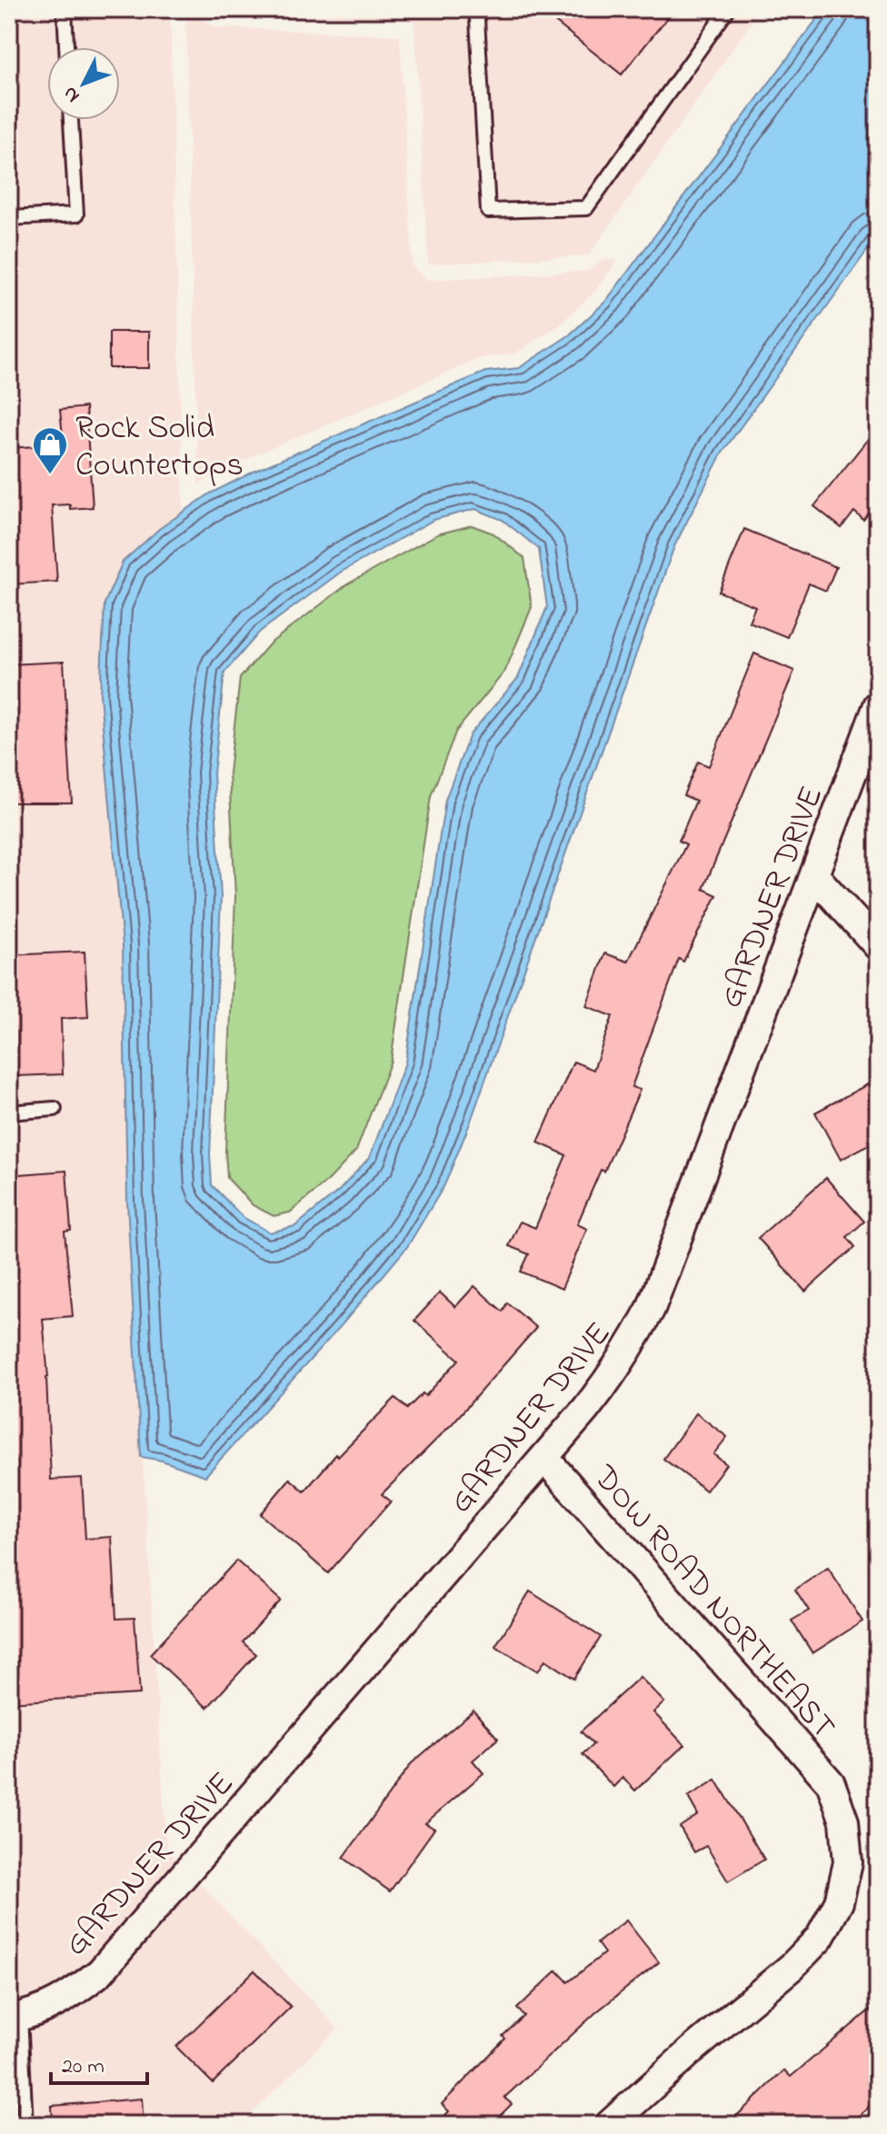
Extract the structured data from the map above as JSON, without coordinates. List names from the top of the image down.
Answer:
{
  "streets": {
    "street": ["GARDNER DRIVE", "DOW ROAD NORTHEAST"]
  },
  "crossings": [
    ["GARDNER DRIVE", "DOW ROAD NORTHEAST"]
  ],
  "places": {
    "shop": ["Rock Solid Countertops"]
  },
  "scale_bar": "20 m",
  "north": "bottom left"
}
